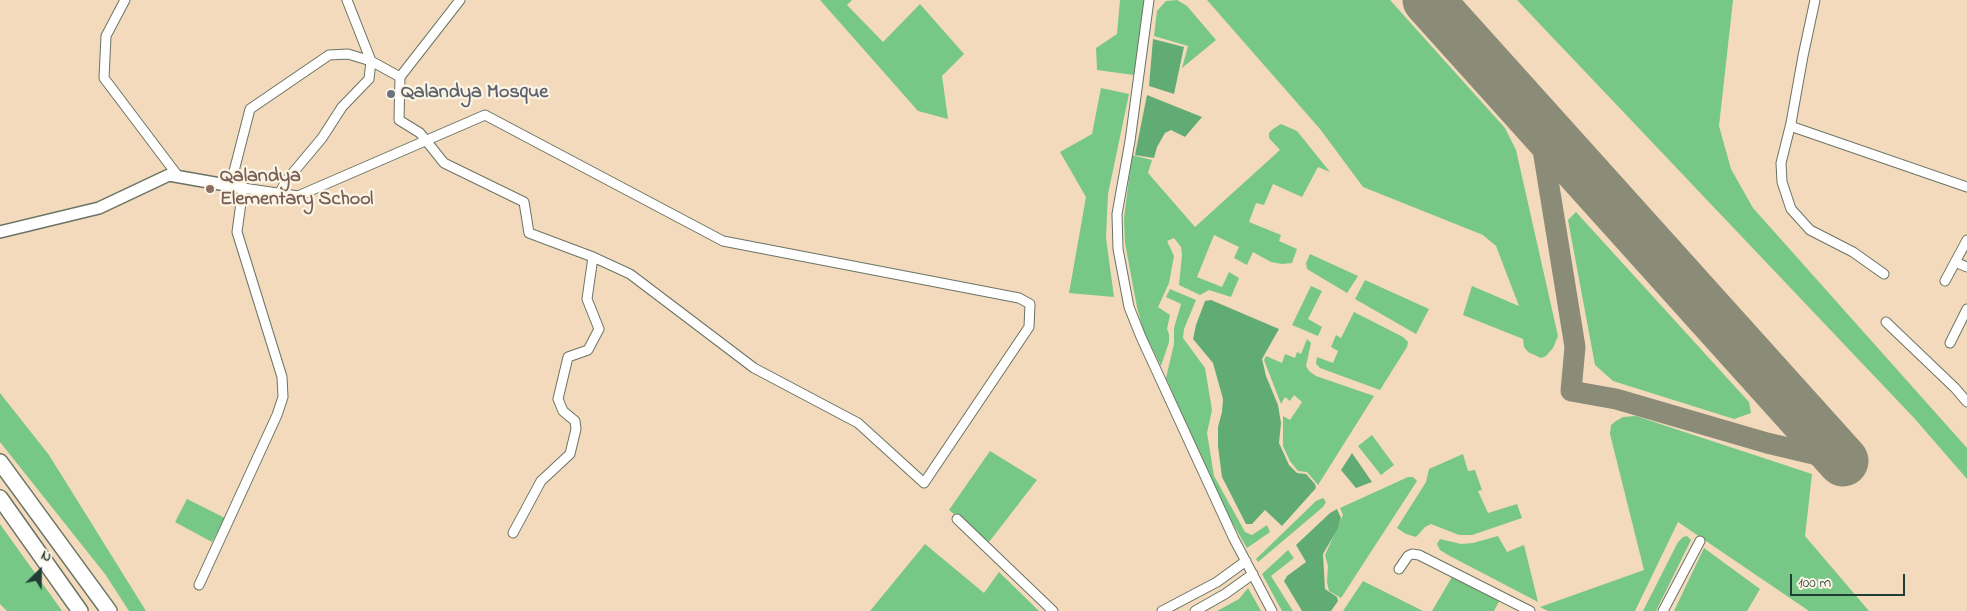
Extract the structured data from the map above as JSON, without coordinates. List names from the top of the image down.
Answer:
{
  "places": ["Qalandya Mosque", "Qalandya Elementary School"],
  "scale_bar": "100 m",
  "north": "top right"
}
